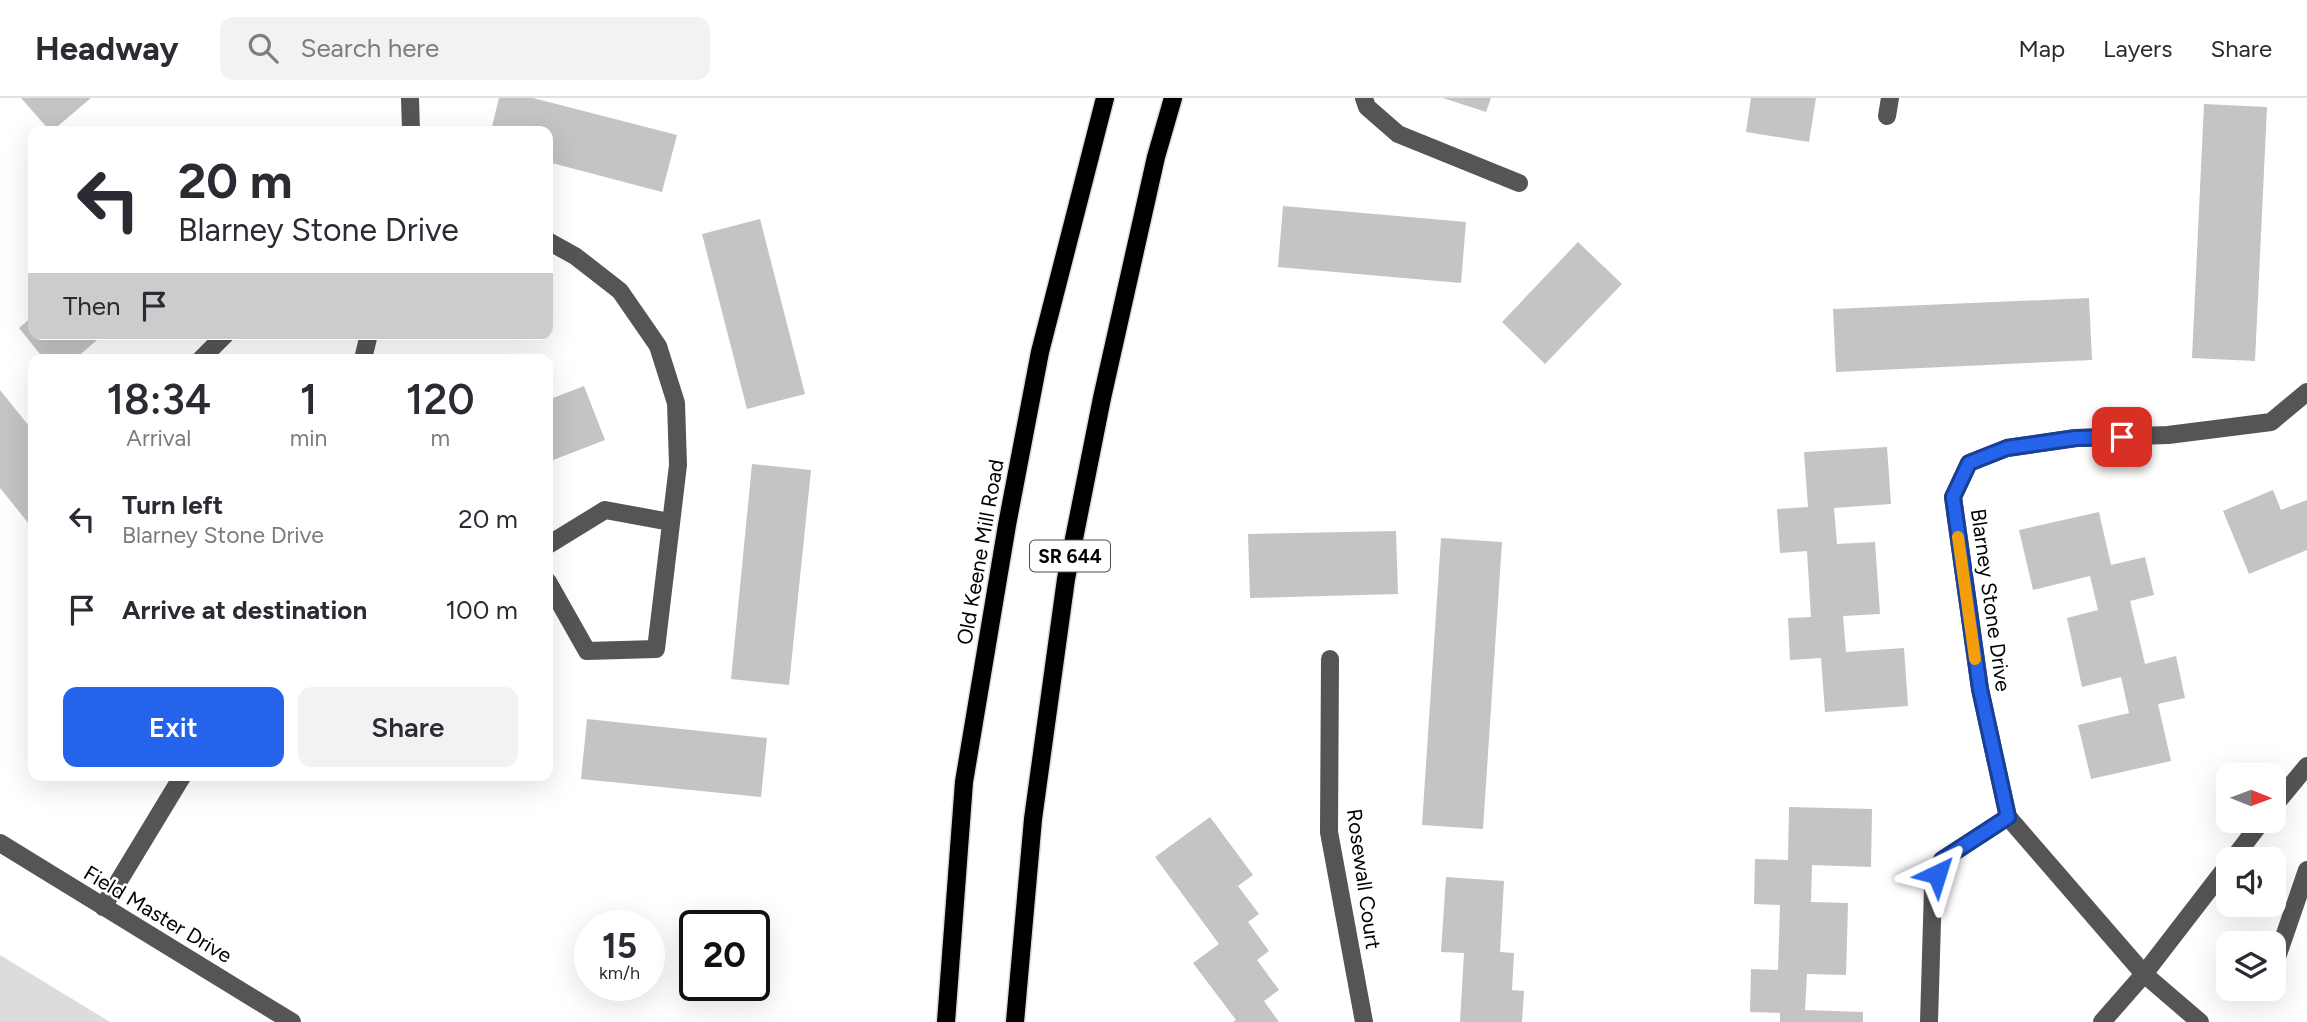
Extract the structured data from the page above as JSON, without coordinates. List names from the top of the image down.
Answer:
{
  "streets": {
    "main road": ["Old Keene Mill Road", "SR 644"],
    "street": ["Blarney Stone Drive", "Rosewall Court", "Field Master Drive"]
  },
  "north": "right",
  "page": {
    "header": "Headway",
    "search": "Search here",
    "nav": ["Map", "Layers", "Share"],
    "turn": ["20 m", "Blarney Stone Drive"],
    "then": "Then",
    "eta": [
      "18:34",
      "Arrival",
      "1",
      "min",
      "120",
      "m"
    ],
    "list": [
      {
        "name": "Turn left",
        "note": "Blarney Stone Drive",
        "value": "20 m"
      },
      {
        "name": "Arrive at destination",
        "value": "100 m"
      }
    ],
    "buttons": ["Exit", "Share"],
    "speed": "15 km/h",
    "limit": "20"
  }
}
